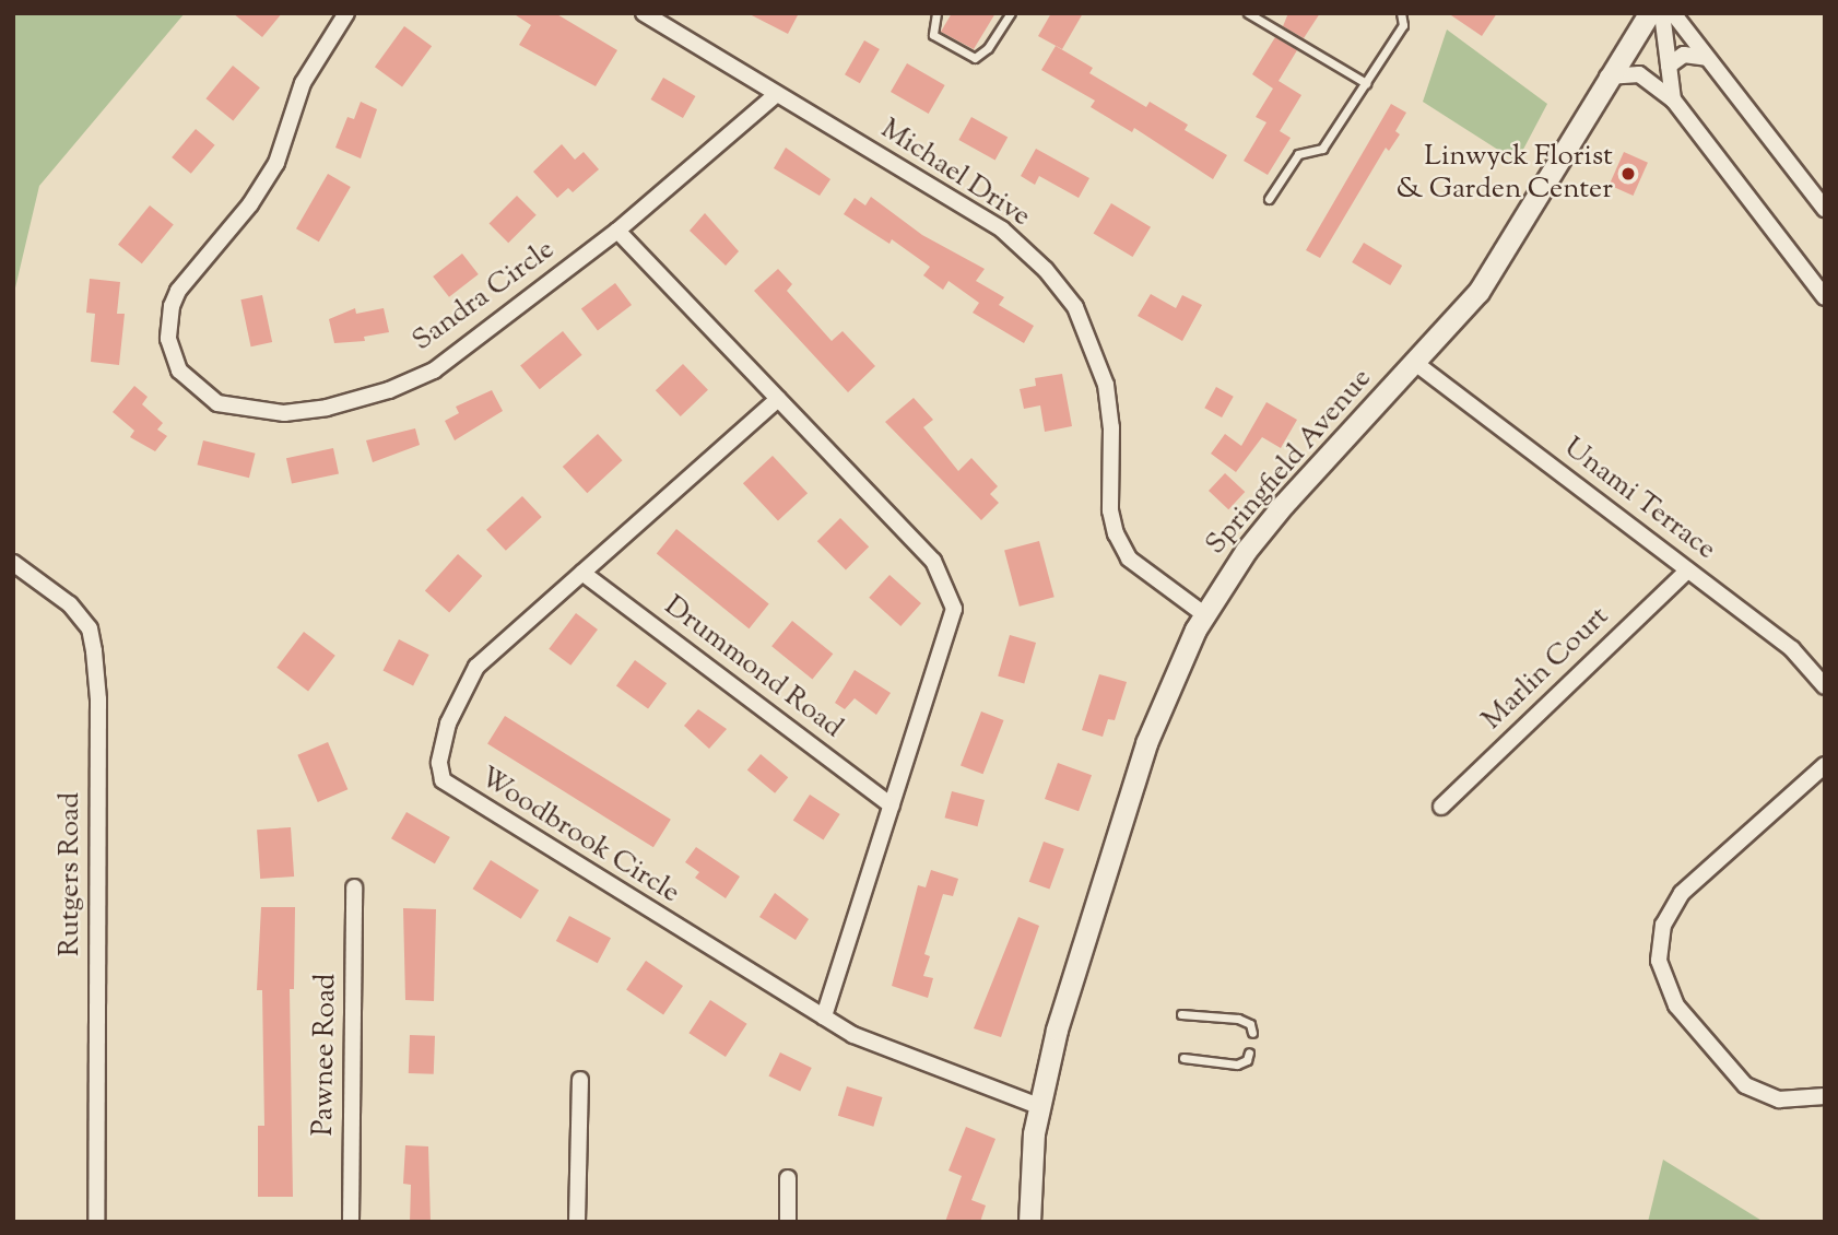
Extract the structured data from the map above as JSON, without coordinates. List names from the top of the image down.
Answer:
{
  "streets": {
    "main road": ["Springfield Avenue"],
    "street": [
      "Michael Drive",
      "Sandra Circle",
      "Unami Terrace",
      "Drummond Road",
      "Marlin Court",
      "Woodbrook Circle",
      "Rutgers Road",
      "Pawnee Road"
    ]
  },
  "crossings": [
    ["Michael Drive", "Sandra Circle"],
    ["Michael Drive", "Springfield Avenue"],
    ["Springfield Avenue", "Unami Terrace"],
    ["Springfield Avenue", "Woodbrook Circle"],
    ["Unami Terrace", "Marlin Court"],
    ["Drummond Road", "Woodbrook Circle"]
  ],
  "places": ["Linwyck Florist & Garden Center"]
}
